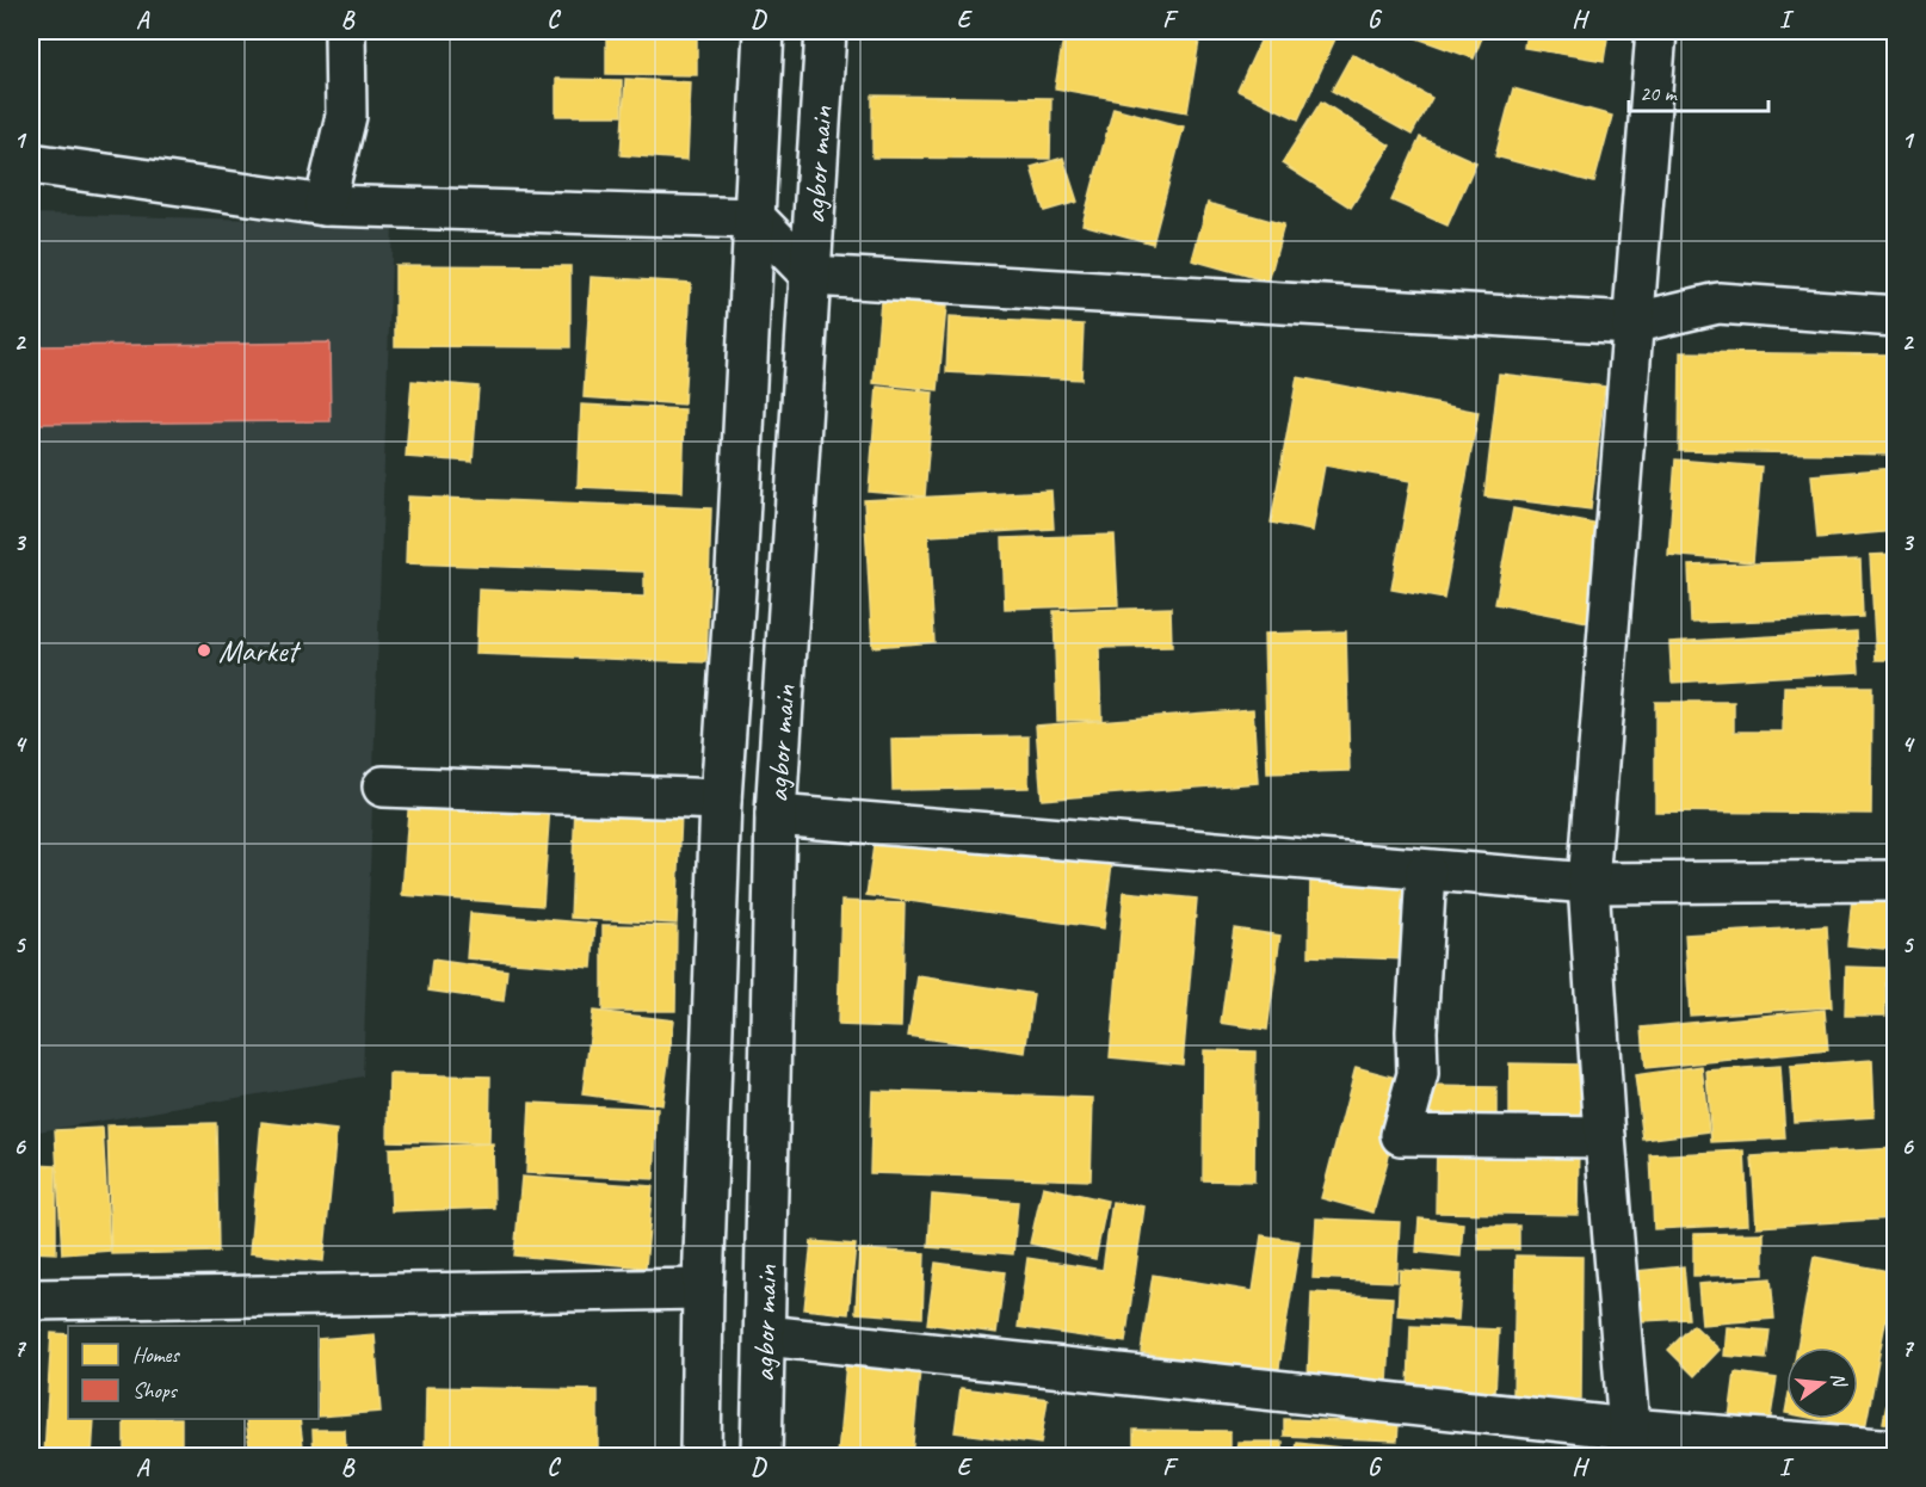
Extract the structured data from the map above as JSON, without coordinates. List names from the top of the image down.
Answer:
{
  "streets": {
    "street": ["agbor main"]
  },
  "places": ["Market"],
  "legend": ["Homes", "Shops"],
  "scale_bar": "20 m",
  "north": "right",
  "grid": {
    "columns": [
      "A",
      "B",
      "C",
      "D",
      "E",
      "F",
      "G",
      "H",
      "I"
    ],
    "rows": [
      "1",
      "2",
      "3",
      "4",
      "5",
      "6",
      "7"
    ]
  }
}
